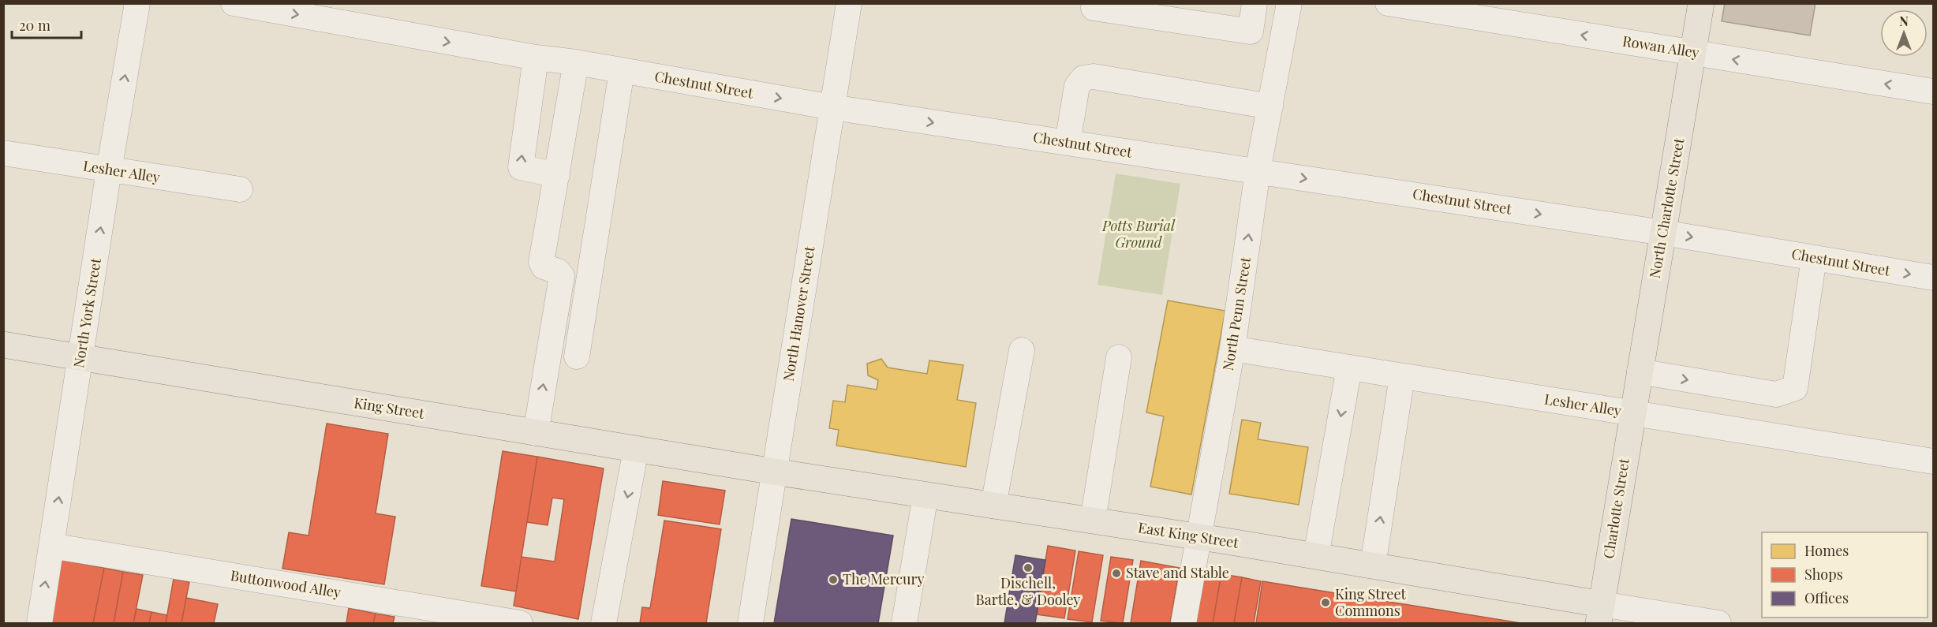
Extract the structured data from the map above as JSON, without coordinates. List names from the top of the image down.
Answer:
{
  "streets": {
    "main road": [
      "North Charlotte Street",
      "King Street",
      "Charlotte Street",
      "East King Street"
    ],
    "street": [
      "Rowan Alley",
      "Chestnut Street",
      "Lesher Alley",
      "North York Street",
      "North Hanover Street",
      "North Penn Street",
      "Buttonwood Alley"
    ]
  },
  "crossings": [
    ["Rowan Alley", "North Charlotte Street"],
    ["Chestnut Street", "North Charlotte Street"],
    ["Chestnut Street", "North Hanover Street"],
    ["Chestnut Street", "North Penn Street"],
    ["Lesher Alley", "North Charlotte Street"],
    ["Lesher Alley", "North York Street"],
    ["Lesher Alley", "North Penn Street"],
    ["Lesher Alley", "Charlotte Street"],
    ["North Charlotte Street", "Charlotte Street"],
    ["North York Street", "King Street"],
    ["North York Street", "Buttonwood Alley"],
    ["North Hanover Street", "King Street"],
    ["North Hanover Street", "East King Street"],
    ["North Penn Street", "East King Street"],
    ["King Street", "East King Street"],
    ["Charlotte Street", "East King Street"]
  ],
  "one_way": ["Rowan Alley", "Chestnut Street", "North York Street"],
  "parks": ["Potts Burial Ground"],
  "places": [
    "Dischell, Bartle, & Dooley",
    "Stave and Stable",
    "The Mercury",
    "King Street Commons"
  ],
  "legend": ["Homes", "Shops", "Offices"],
  "scale_bar": "20 m",
  "north": "top"
}
